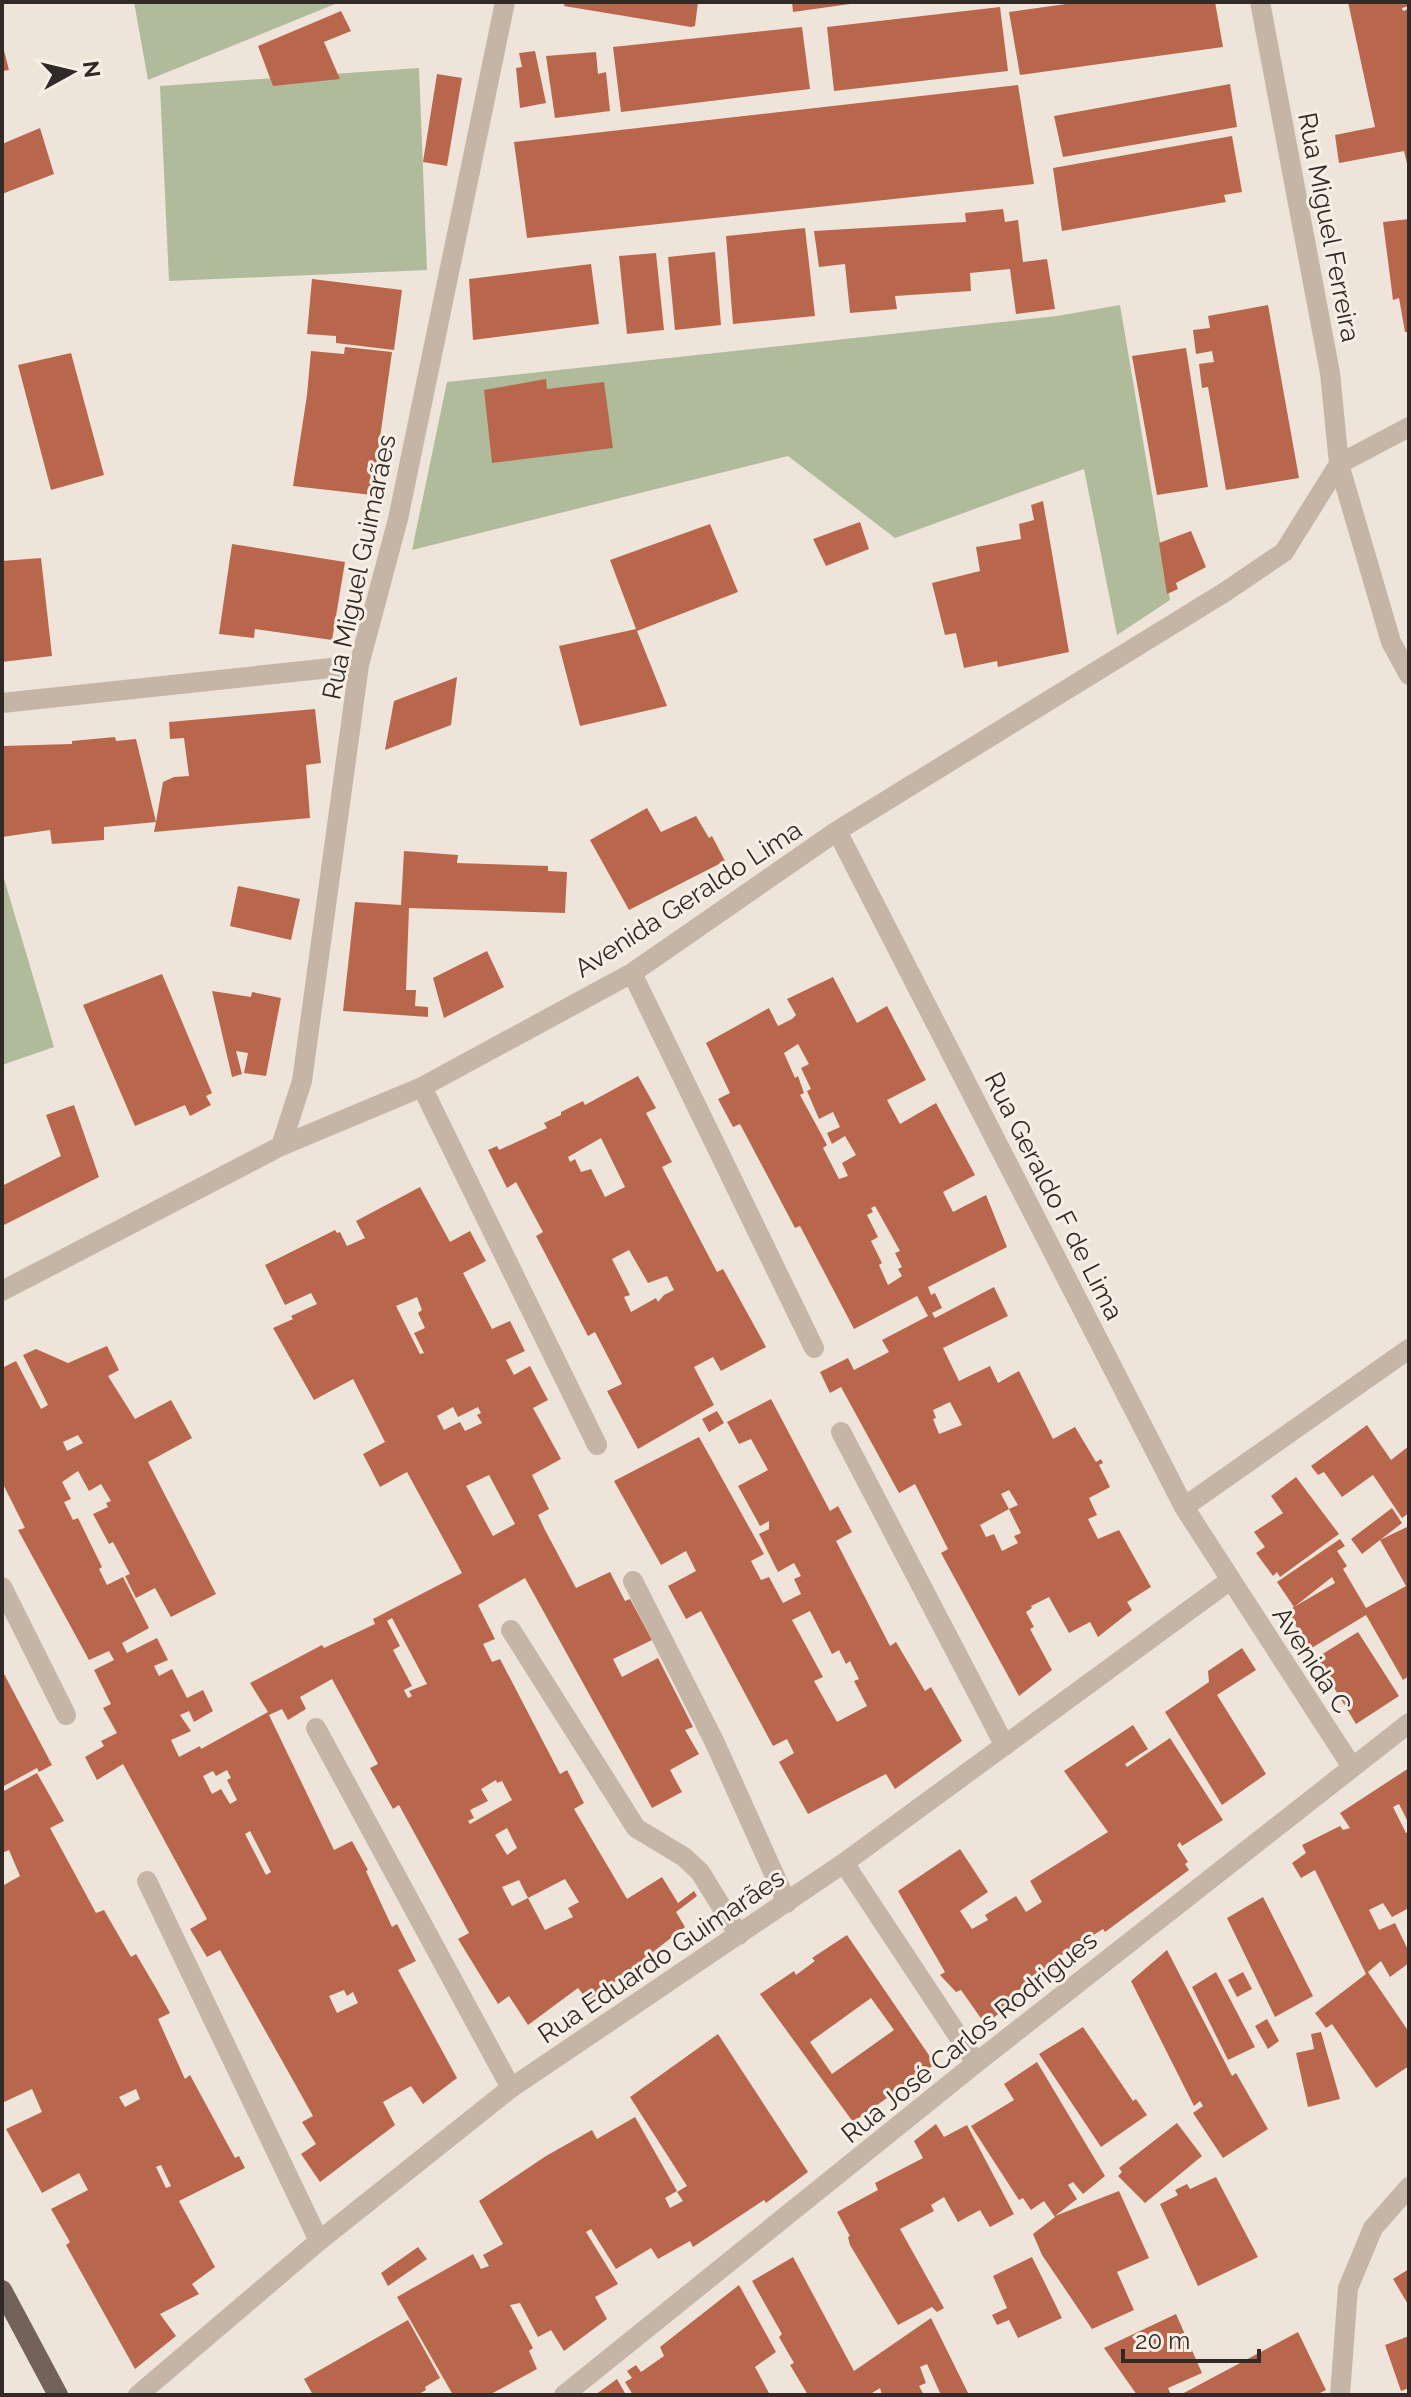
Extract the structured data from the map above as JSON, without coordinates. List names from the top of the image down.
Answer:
{
  "streets": {
    "street": [
      "Rua Miguel Ferreira",
      "Rua Miguel Guimarães",
      "Avenida Geraldo Lima",
      "Rua Geraldo F de Lima",
      "Avenida C",
      "Rua Eduardo Guimarães",
      "Rua José Carlos Rodrigues"
    ]
  },
  "crossings": [
    ["Rua Miguel Ferreira", "Avenida Geraldo Lima"],
    ["Rua Miguel Guimarães", "Avenida Geraldo Lima"],
    ["Avenida Geraldo Lima", "Rua Geraldo F de Lima"],
    ["Rua Geraldo F de Lima", "Avenida C"],
    ["Rua Geraldo F de Lima", "Rua Eduardo Guimarães"],
    ["Avenida C", "Rua Eduardo Guimarães"],
    ["Avenida C", "Rua José Carlos Rodrigues"]
  ],
  "scale_bar": "20 m",
  "north": "right"
}
